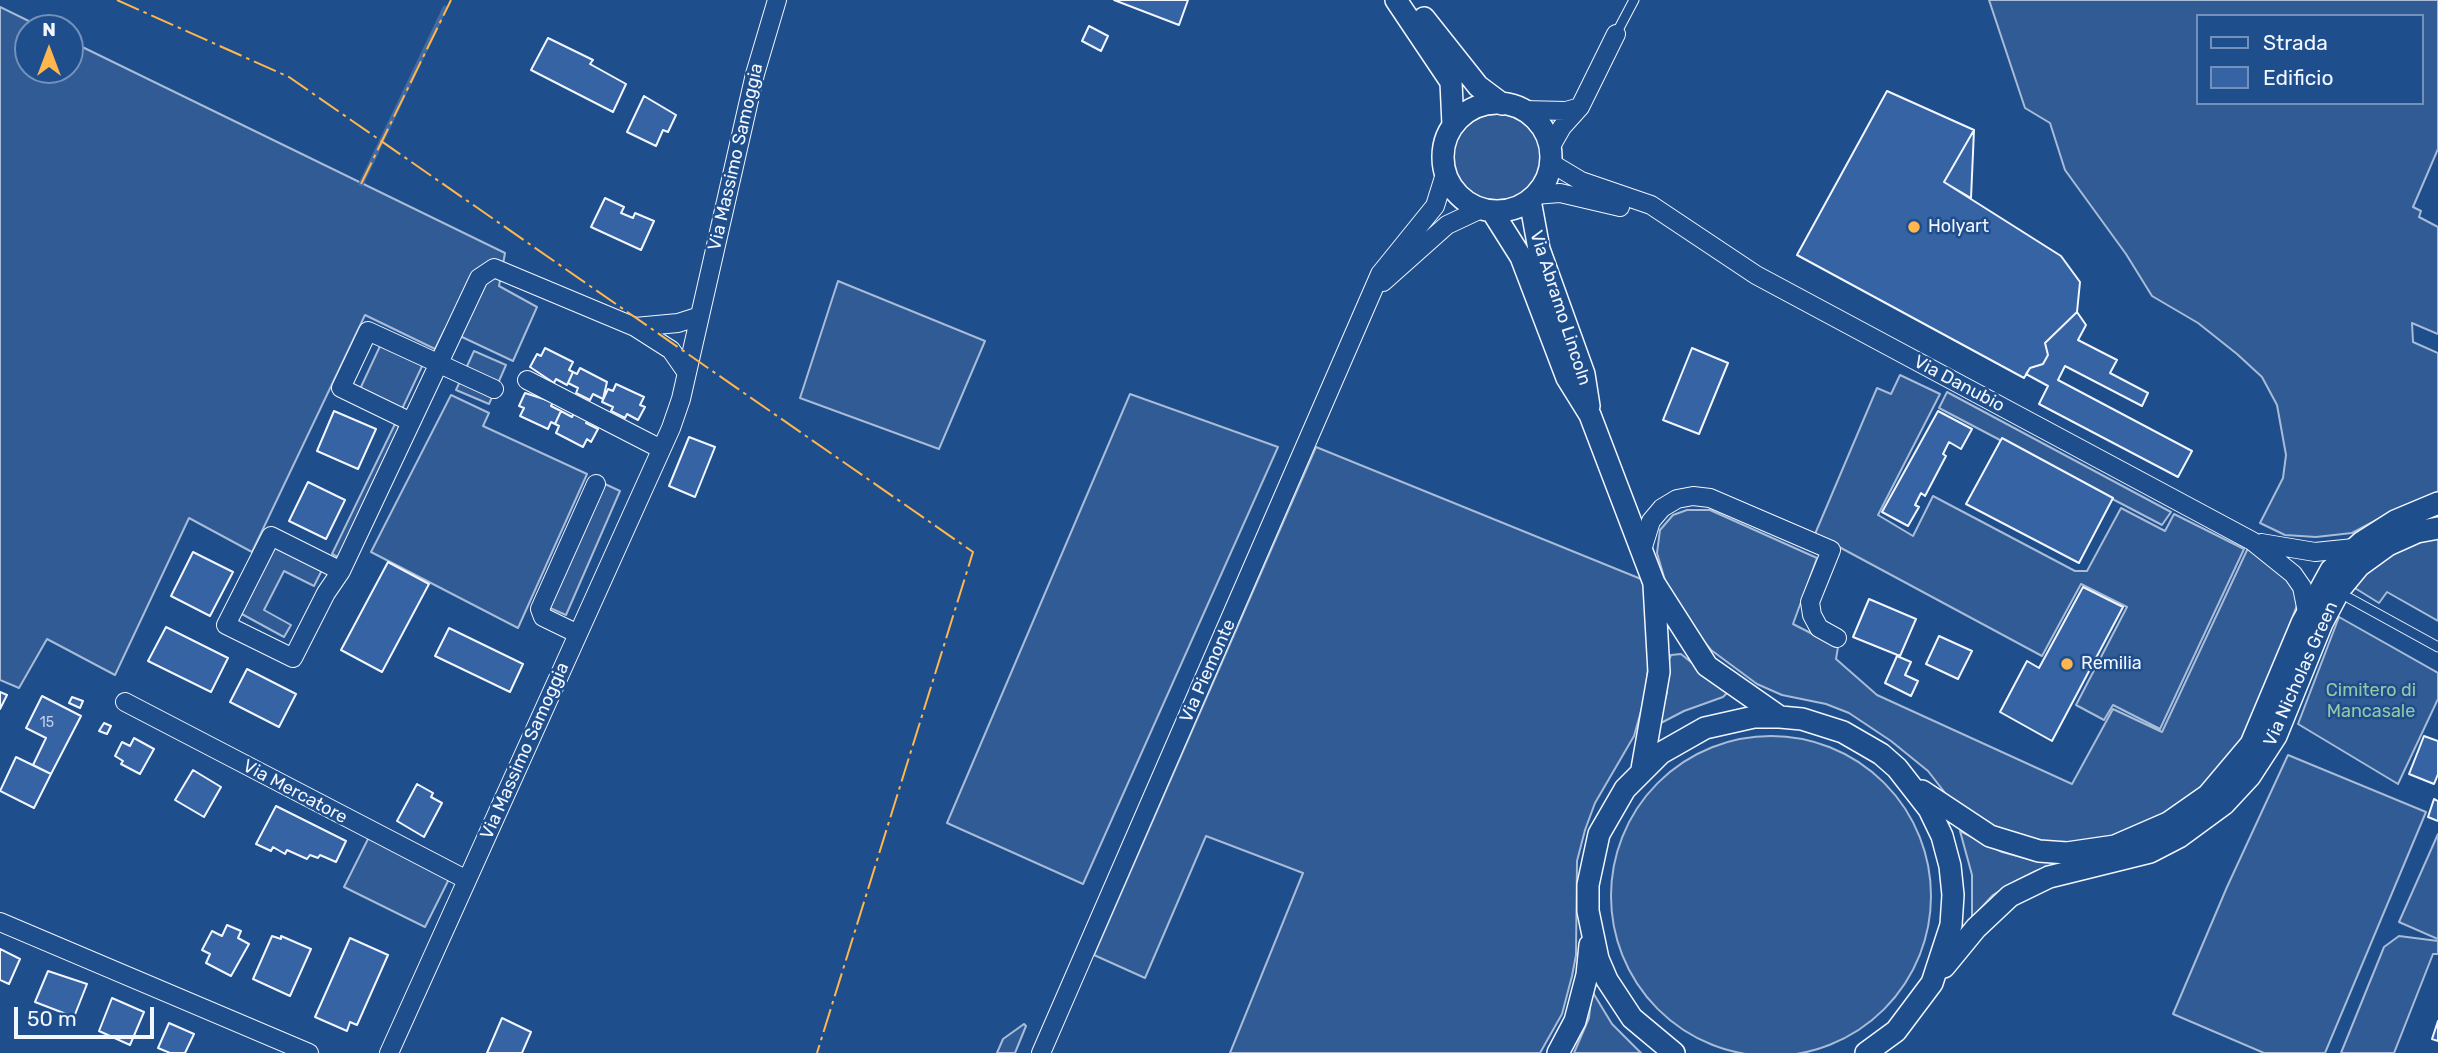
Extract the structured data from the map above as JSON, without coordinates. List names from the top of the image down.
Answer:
{
  "streets": {
    "street": [
      "Via Massimo Samoggia",
      "Via Abramo Lincoln",
      "Via Danubio",
      "Via Piemonte",
      "Via Nicholas Green",
      "Via Mercatore"
    ]
  },
  "crossings": [
    ["Via Massimo Samoggia", "Via Mercatore"],
    ["Via Abramo Lincoln", "Via Danubio"],
    ["Via Abramo Lincoln", "Via Piemonte"],
    ["Via Danubio", "Via Piemonte"],
    ["Via Danubio", "Via Nicholas Green"]
  ],
  "parks": ["Cimitero di Mancasale"],
  "places": ["Holyart", "Remilia"],
  "house_numbers": ["15"],
  "legend": ["Strada", "Edificio"],
  "scale_bar": "50 m",
  "north": "top"
}
